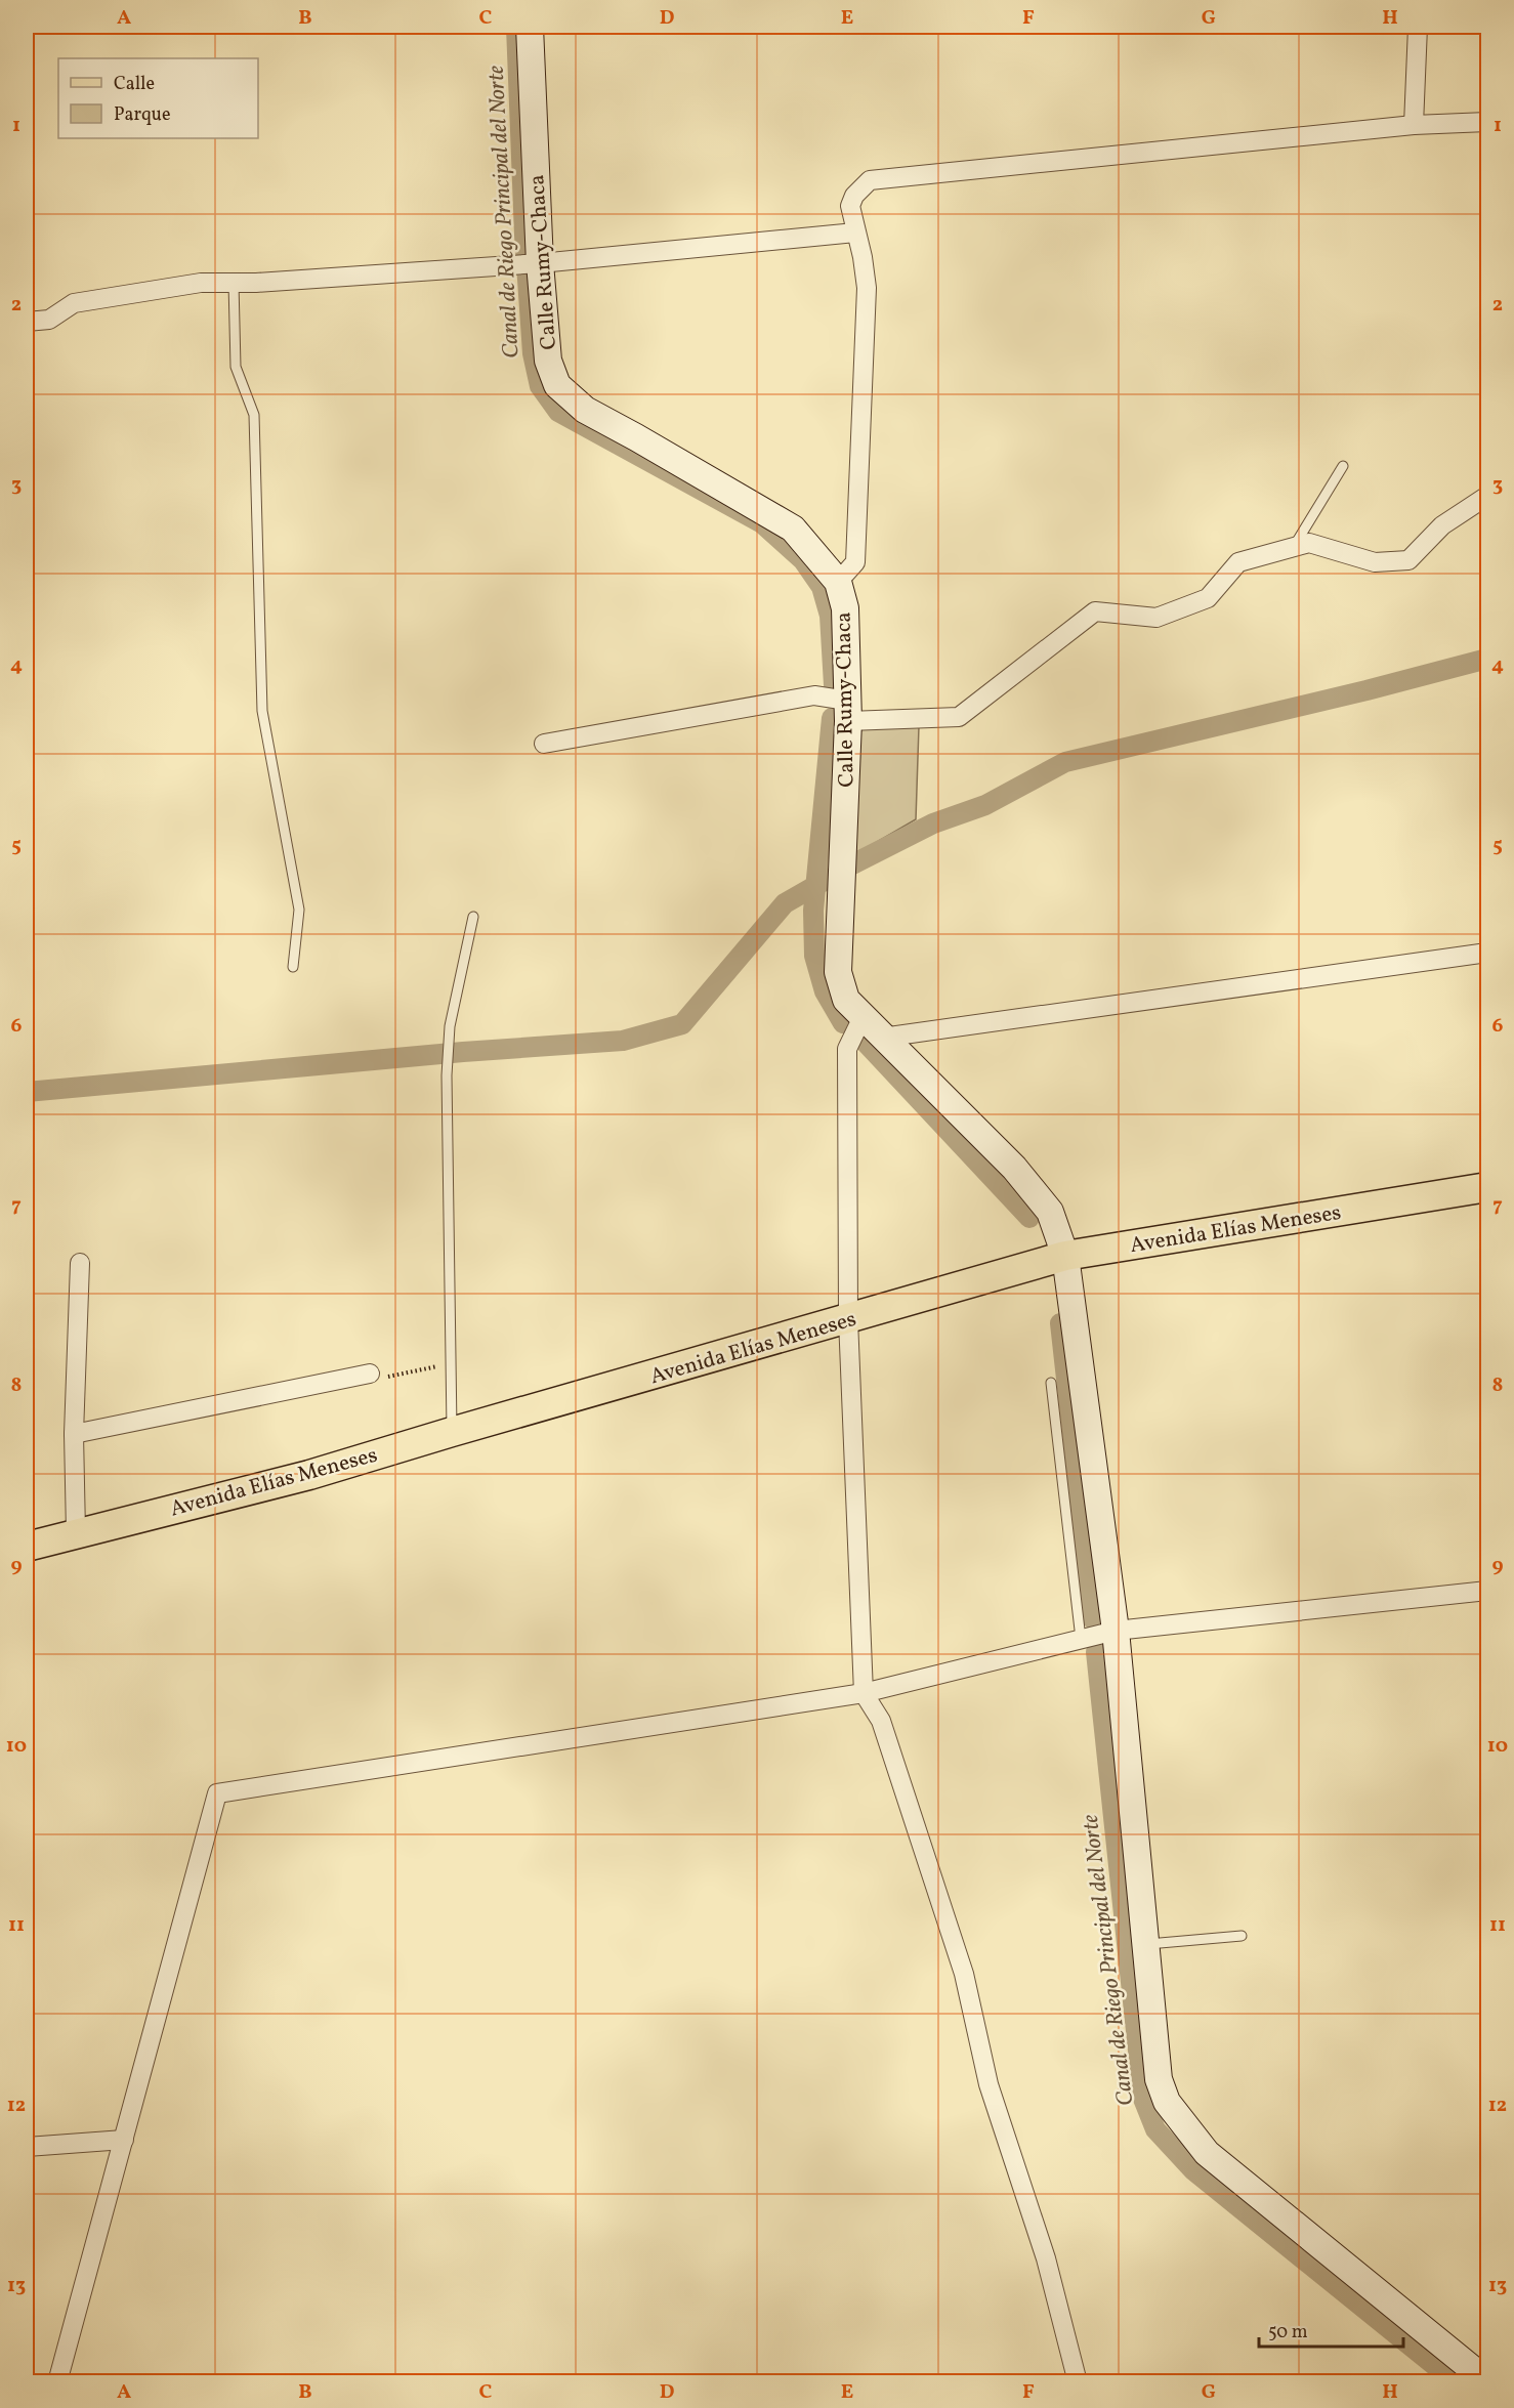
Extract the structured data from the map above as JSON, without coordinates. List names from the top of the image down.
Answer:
{
  "streets": {
    "main road": ["Avenida Elías Meneses"],
    "street": ["Calle Rumy-Chaca"]
  },
  "crossings": [
    ["Calle Rumy-Chaca", "Avenida Elías Meneses"]
  ],
  "water": ["Canal de Riego Principal del Norte"],
  "legend": ["Calle", "Parque"],
  "scale_bar": "50 m",
  "grid": {
    "columns": [
      "A",
      "B",
      "C",
      "D",
      "E",
      "F",
      "G",
      "H"
    ],
    "rows": [
      "1",
      "2",
      "3",
      "4",
      "5",
      "6",
      "7",
      "8",
      "9",
      "10",
      "11",
      "12",
      "13"
    ]
  }
}
